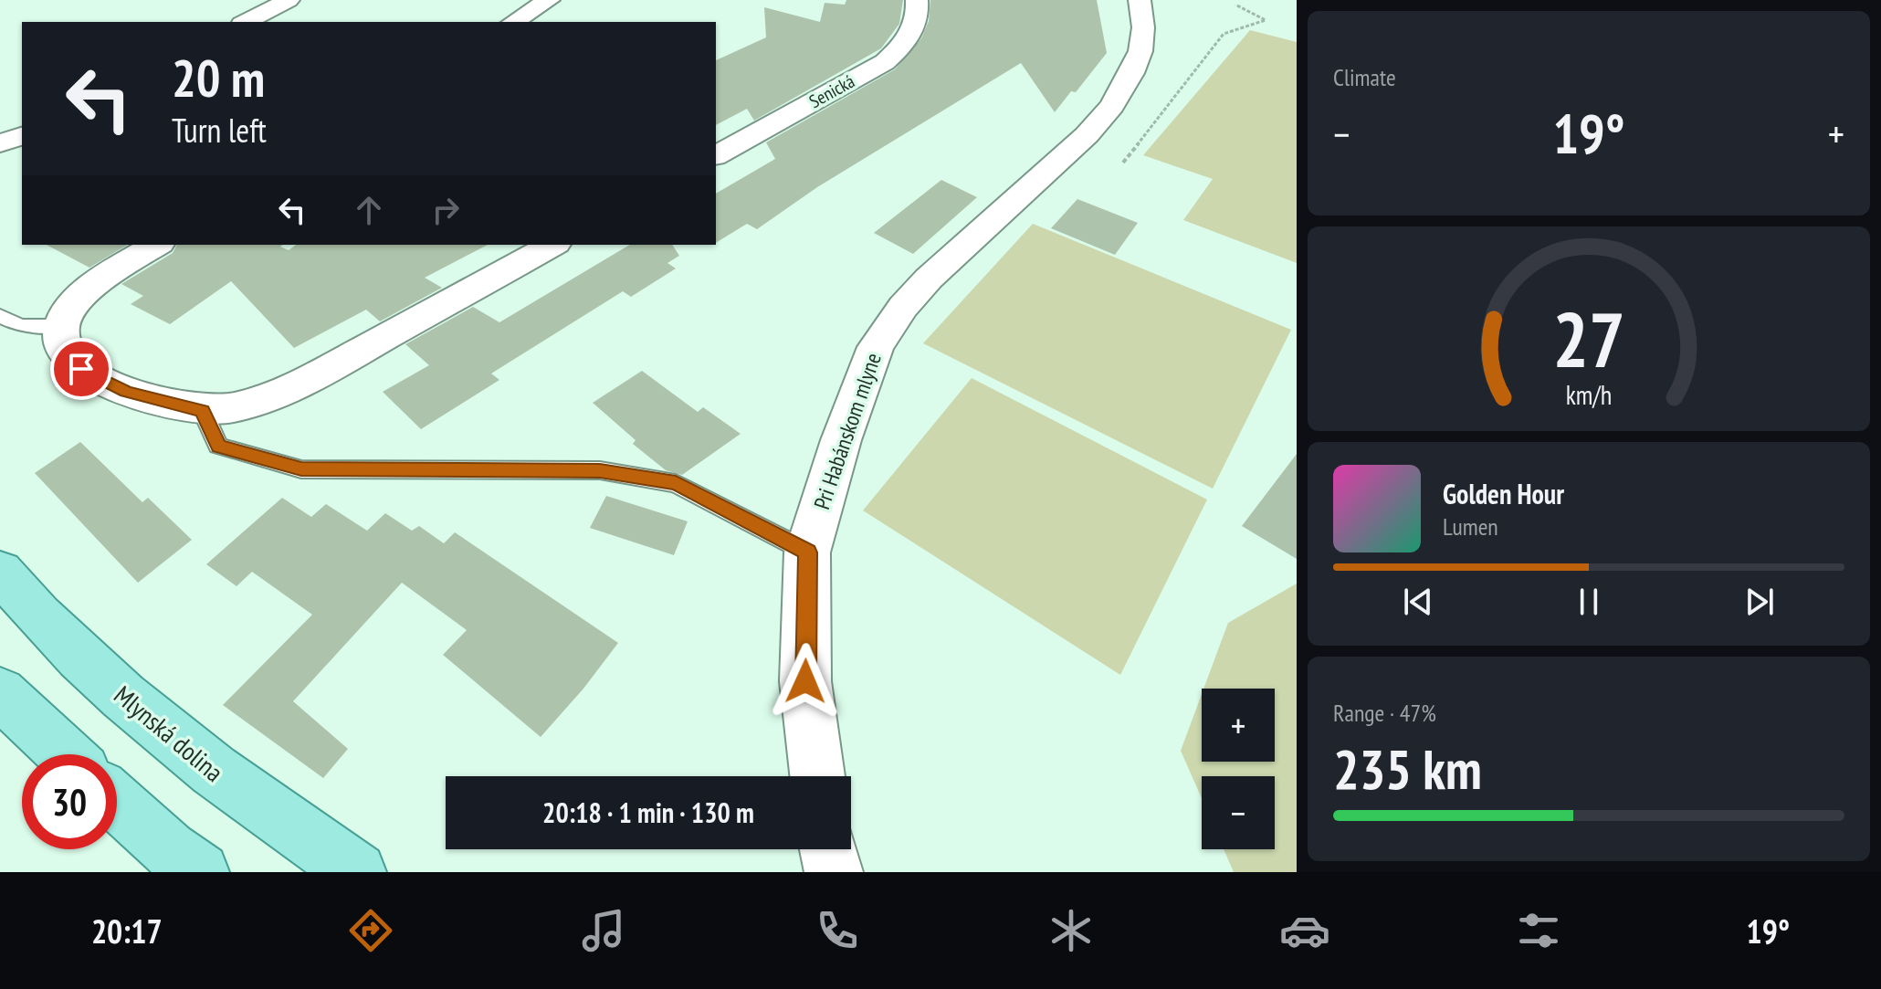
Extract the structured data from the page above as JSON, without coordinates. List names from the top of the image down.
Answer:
{
  "streets": {
    "main road": ["Mlynská dolina"],
    "street": ["Senická", "Pri Habánskom mlyne"]
  },
  "page": {
    "tile": [
      "Climate",
      ["Range · 47%", "235 km"]
    ],
    "turn": ["20 m", "Turn left"],
    "heat": ["−", "19°", "+"],
    "song": ["Golden Hour", "Lumen"],
    "map_buttons": ["+", "−"],
    "limit": "30",
    "trip": "20:18 · 1 min · 130 m",
    "tabs": ["20:17", "19°"],
    "gauge": ["27", "km/h"]
  }
}
